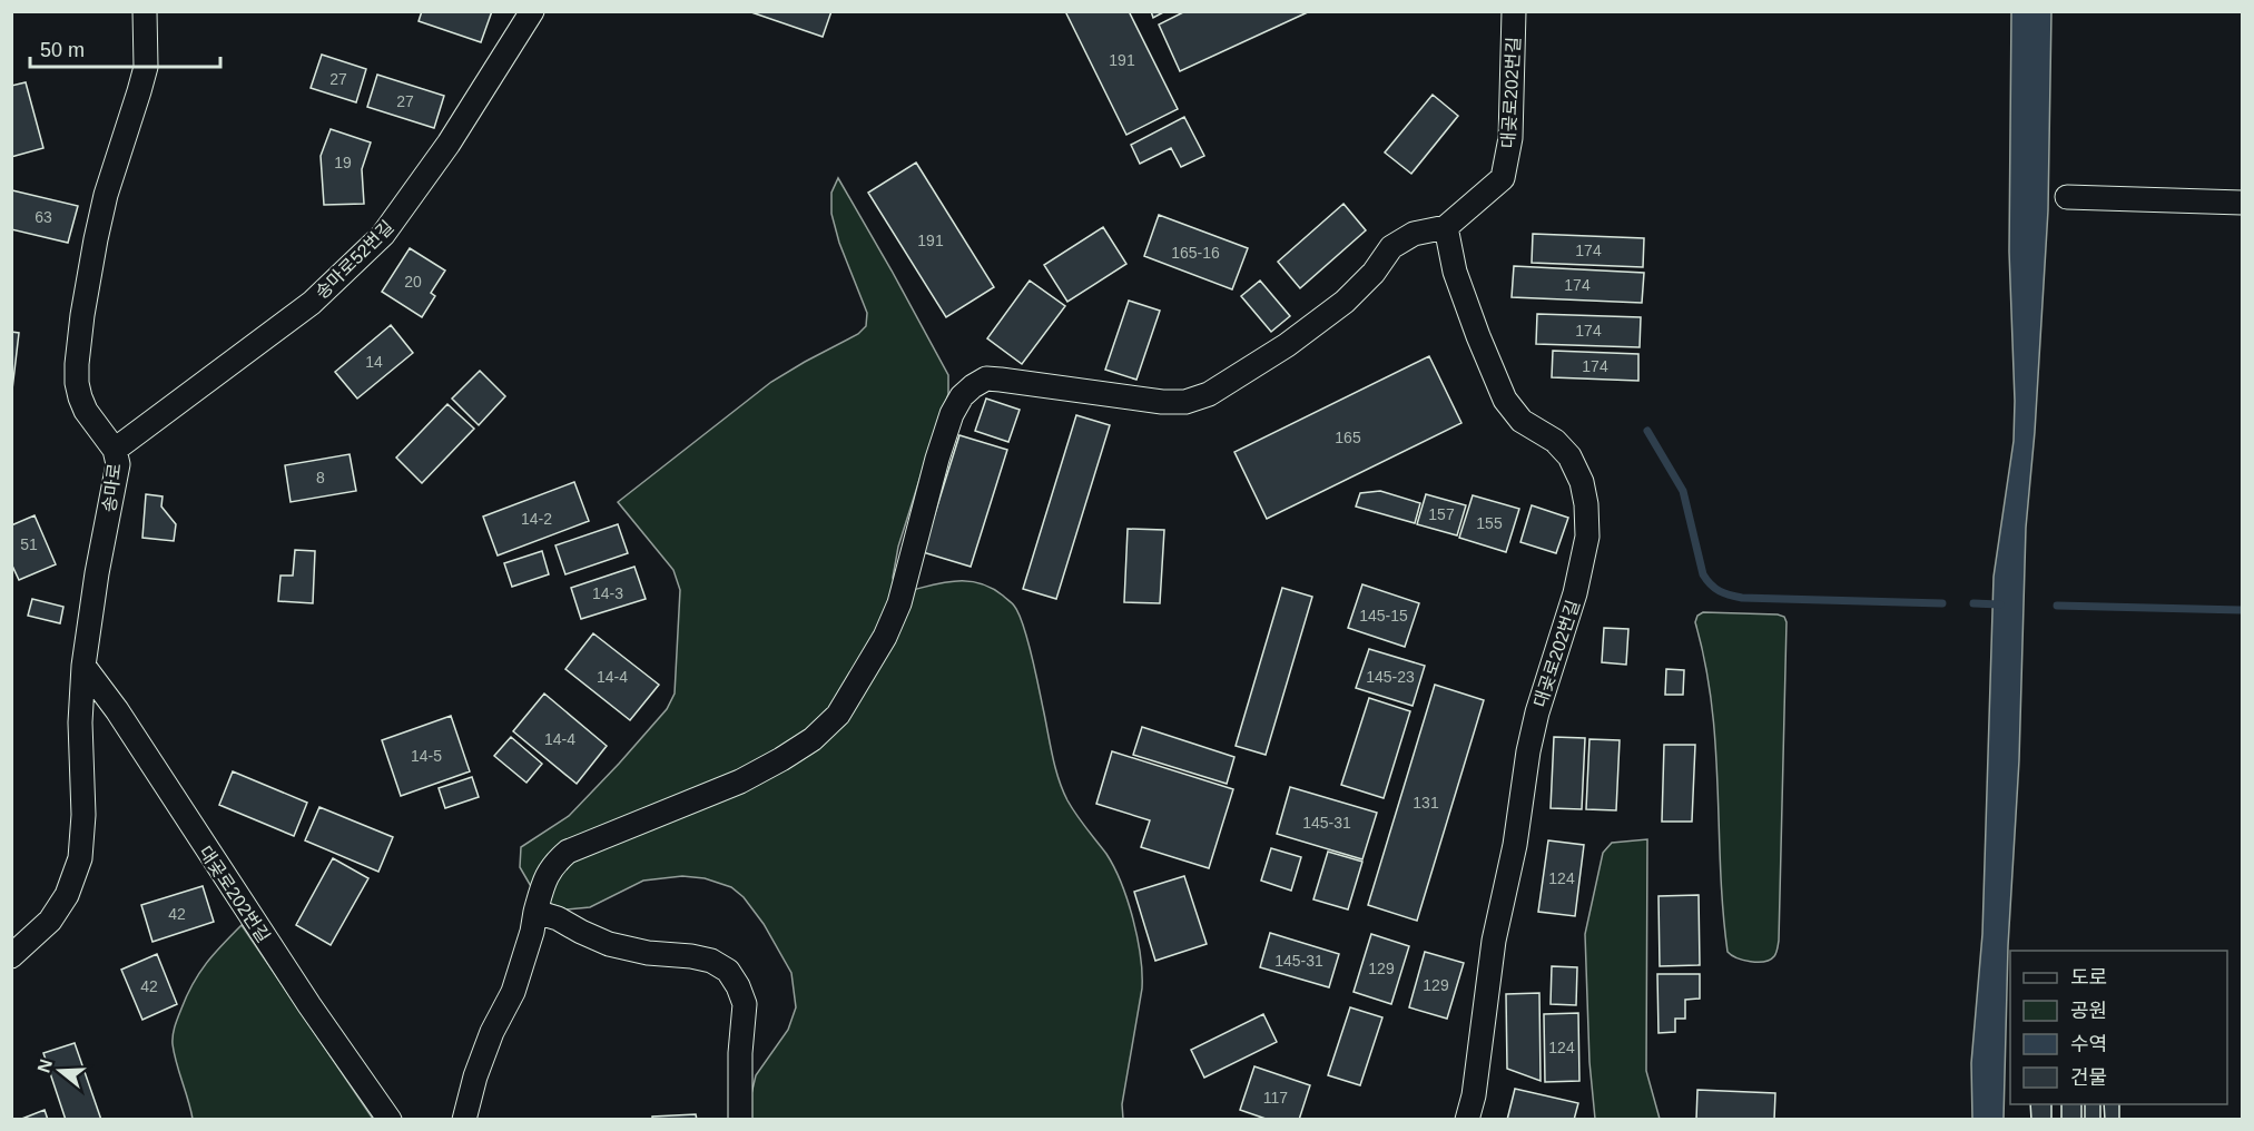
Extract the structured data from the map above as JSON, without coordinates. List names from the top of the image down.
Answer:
{
  "streets": {
    "street": ["대곶로202번길", "송마로52번길", "송마로"]
  },
  "crossings": [
    ["대곶로202번길", "송마로"],
    ["송마로52번길", "송마로"]
  ],
  "house_numbers": [
    "191",
    "27",
    "27",
    "19",
    "63",
    "191",
    "174",
    "165-16",
    "20",
    "174",
    "174",
    "14",
    "174",
    "165",
    "8",
    "157",
    "14-2",
    "155",
    "51",
    "14-3",
    "145-15",
    "14-4",
    "145-23",
    "14-4",
    "14-5",
    "131",
    "145-31",
    "124",
    "42",
    "145-31",
    "129",
    "129",
    "42",
    "124",
    "117"
  ],
  "legend": [
    "도로",
    "공원",
    "수역",
    "건물"
  ],
  "scale_bar": "50 m",
  "north": "left"
}
